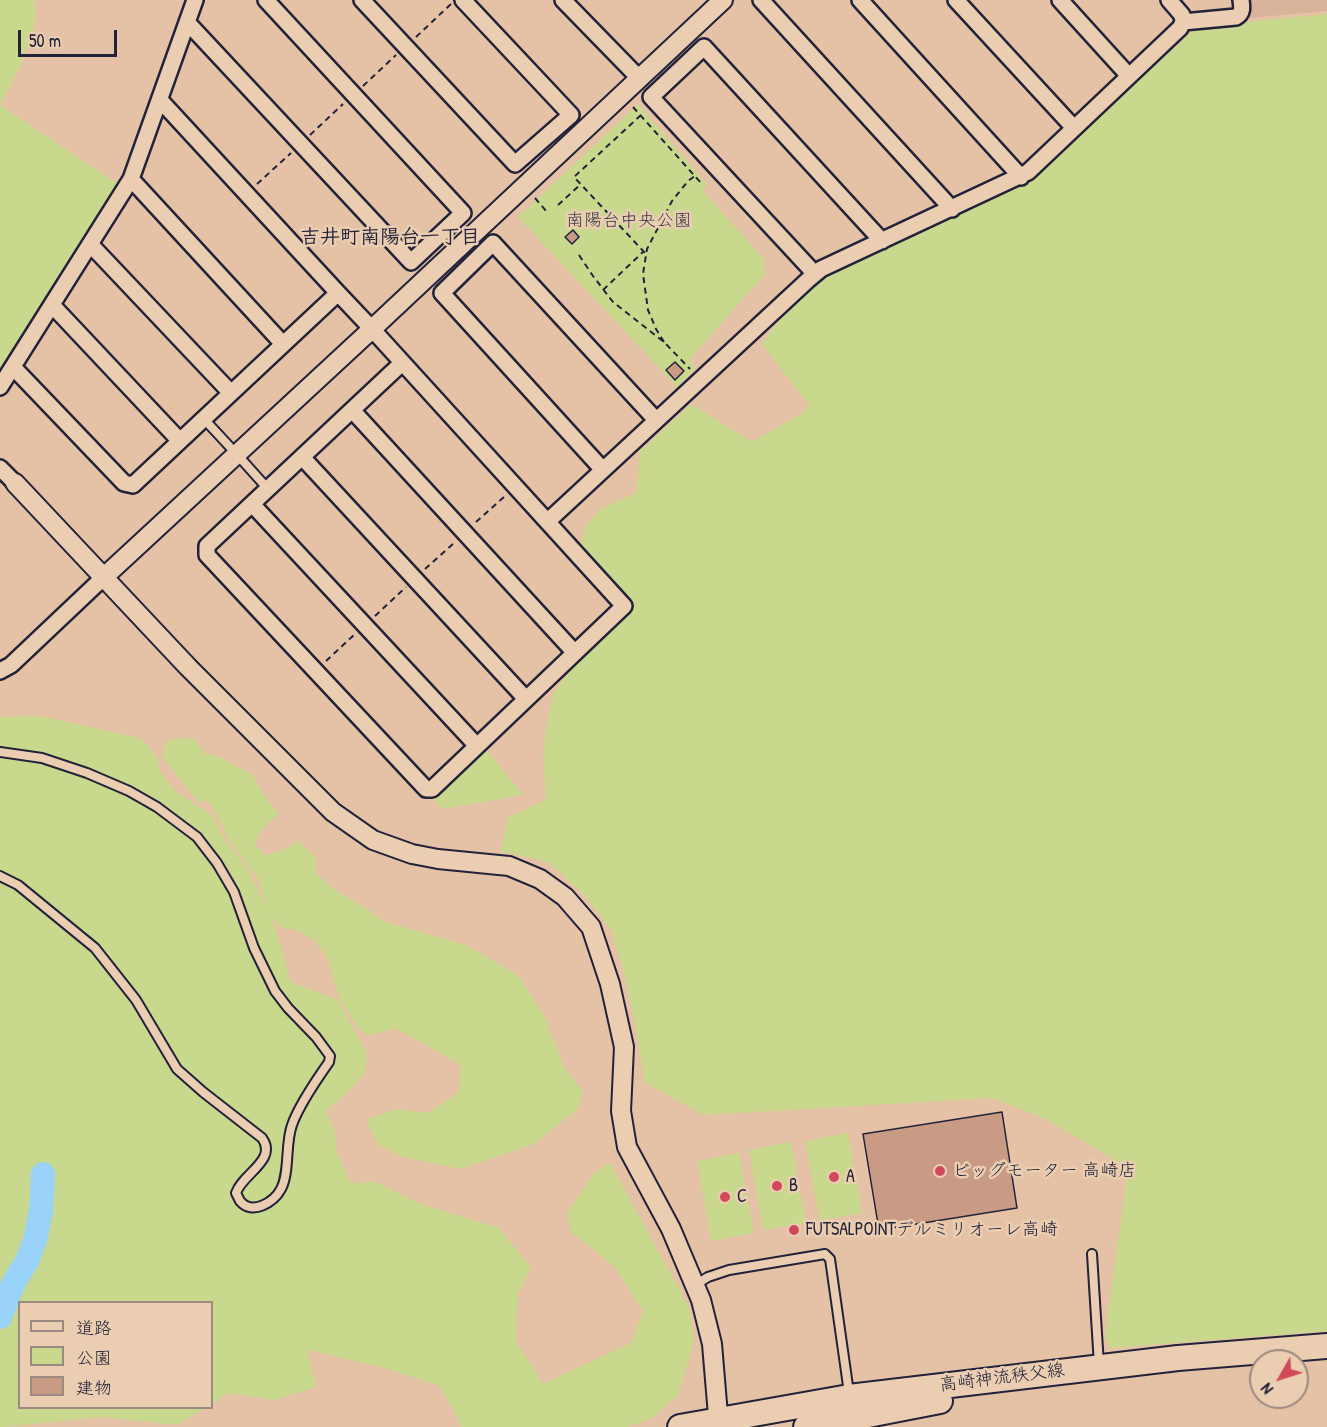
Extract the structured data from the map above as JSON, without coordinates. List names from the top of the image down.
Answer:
{
  "streets": {
    "main road": ["高崎神流秩父線"]
  },
  "districts": ["吉井町南陽台一丁目"],
  "parks": ["南陽台中央公園"],
  "places": [
    "ビッグモーター 高崎店",
    "A",
    "B",
    "C",
    "FUTSALPOINTデルミリオーレ高崎"
  ],
  "legend": ["道路", "公園", "建物"],
  "scale_bar": "50 m",
  "north": "bottom left"
}
